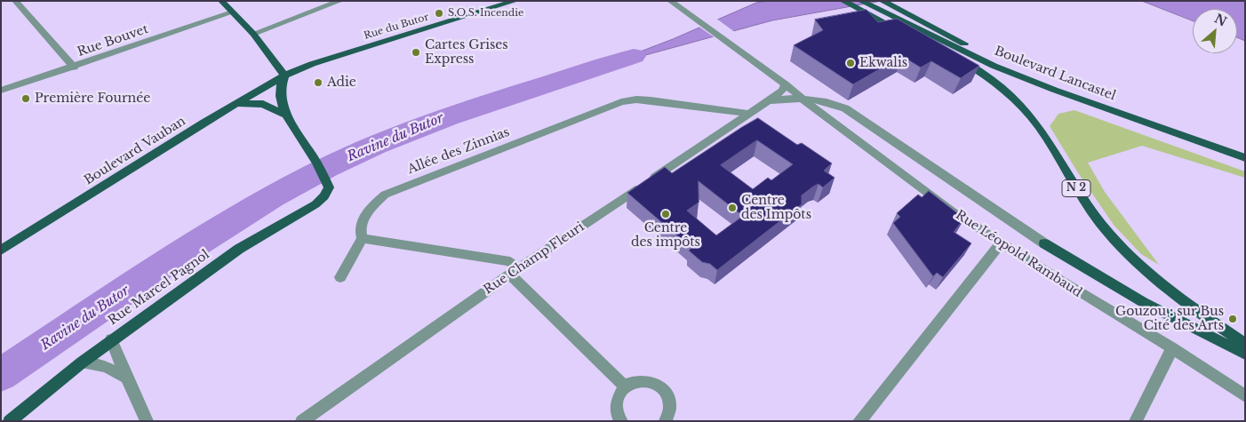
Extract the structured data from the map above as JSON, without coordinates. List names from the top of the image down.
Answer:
{
  "streets": {
    "main road": [
      "Rue du Butor",
      "Boulevard Lancastel",
      "Boulevard Vauban",
      "N 2",
      "Rue Marcel Pagnol"
    ],
    "street": [
      "Rue Bouvet",
      "Allée des Zinnias",
      "Rue Léopold Rambaud",
      "Rue Champ Fleuri"
    ]
  },
  "crossings": [
    ["Rue du Butor", "Boulevard Vauban"],
    ["Allée des Zinnias", "Rue Champ Fleuri"],
    ["Rue Léopold Rambaud", "Rue Champ Fleuri"]
  ],
  "water": ["Ravine du Butor"],
  "places": [
    "S.O.S. Incendie",
    "Cartes Grises Express",
    "Ekwalis",
    "Adie",
    "Première Fournée",
    "Centre des Impôts",
    "Centre des impôts",
    "Gouzou : sur Bus Cité des Arts"
  ],
  "north": "top right"
}
